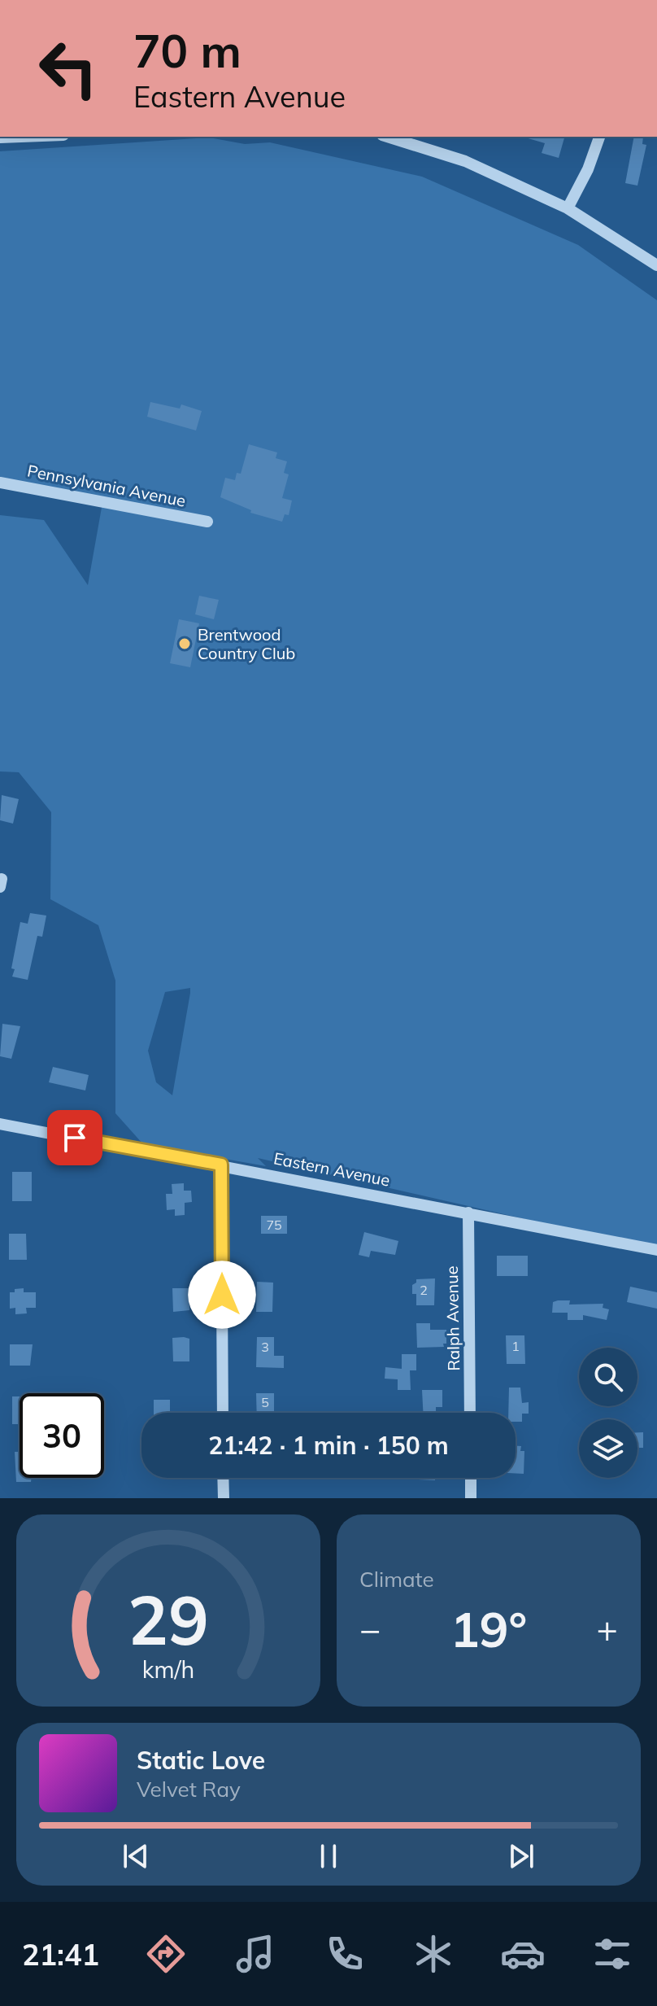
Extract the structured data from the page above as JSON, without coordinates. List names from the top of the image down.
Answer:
{
  "streets": {
    "street": ["Pennsylvania Avenue", "Eastern Avenue", "Ralph Avenue"]
  },
  "crossings": [
    ["Eastern Avenue", "Ralph Avenue"]
  ],
  "places": ["Brentwood Country Club"],
  "house_numbers": [
    "75",
    "2",
    "1",
    "3",
    "5"
  ],
  "page": {
    "turn": ["70 m", "Eastern Avenue"],
    "limit": "30",
    "trip": "21:42 · 1 min · 150 m",
    "tile": "Climate",
    "heat": ["−", "19°", "+"],
    "song": ["Static Love", "Velvet Ray"],
    "tabs": "21:41",
    "gauge": ["29", "km/h"]
  }
}
